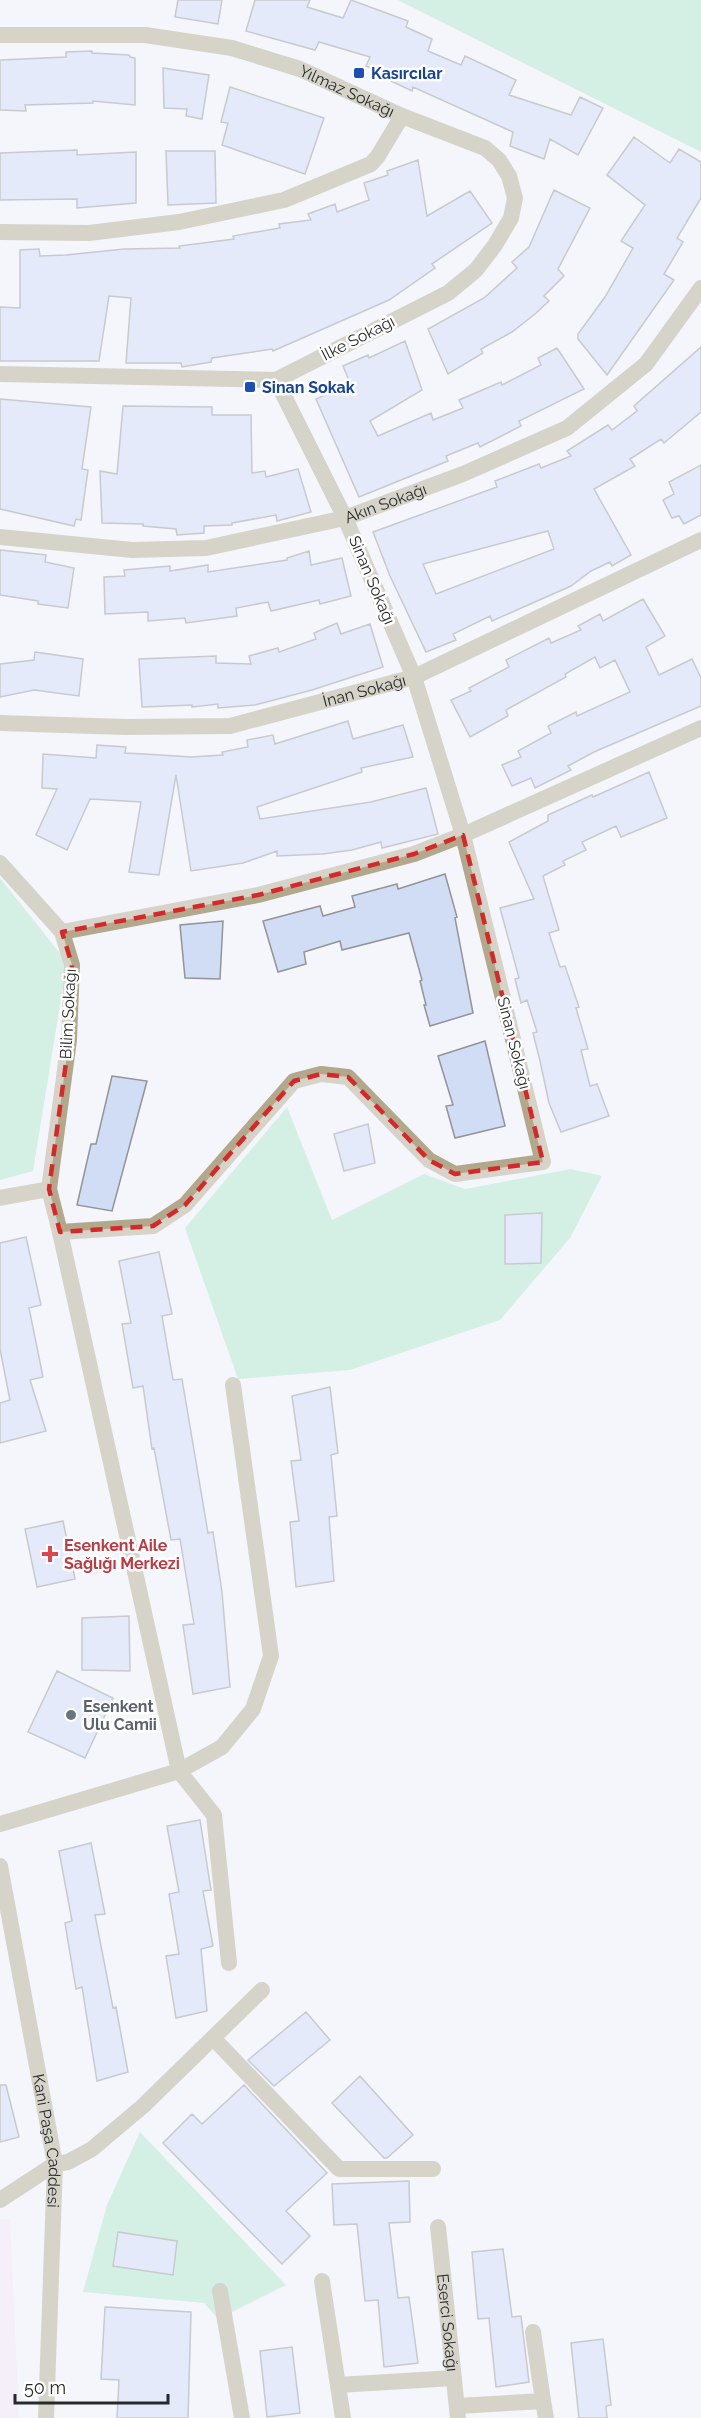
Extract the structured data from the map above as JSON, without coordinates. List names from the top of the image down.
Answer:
{
  "streets": {
    "street": [
      "Yılmaz Sokağı",
      "İlke Sokağı",
      "Akın Sokağı",
      "Sinan Sokağı",
      "İnan Sokağı",
      "Bilim Sokağı",
      "Kani Paşa Caddesi",
      "Eserci Sokağı"
    ]
  },
  "crossings": [
    ["Yılmaz Sokağı", "İlke Sokağı"],
    ["İlke Sokağı", "Sinan Sokağı"],
    ["Akın Sokağı", "Sinan Sokağı"],
    ["Sinan Sokağı", "İnan Sokağı"]
  ],
  "places": {
    "transit": ["Kasırcılar", "Sinan Sokak"],
    "health": ["Esenkent Aile Sağlığı Merkezi"],
    "other": ["Esenkent Ulu Camii"]
  },
  "scale_bar": "50 m"
}
